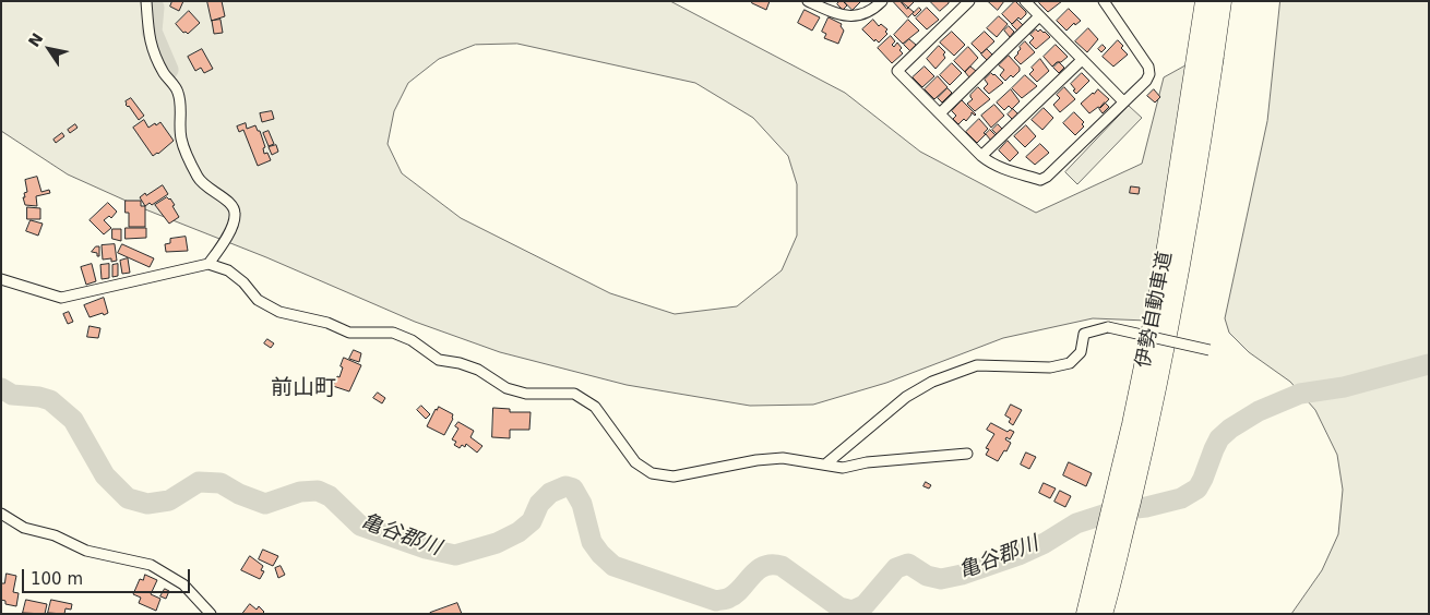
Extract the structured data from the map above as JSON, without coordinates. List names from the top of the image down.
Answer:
{
  "streets": {
    "highway": ["伊勢自動車道"]
  },
  "districts": ["前山町"],
  "water": ["亀谷郡川"],
  "scale_bar": "100 m",
  "north": "top left"
}
